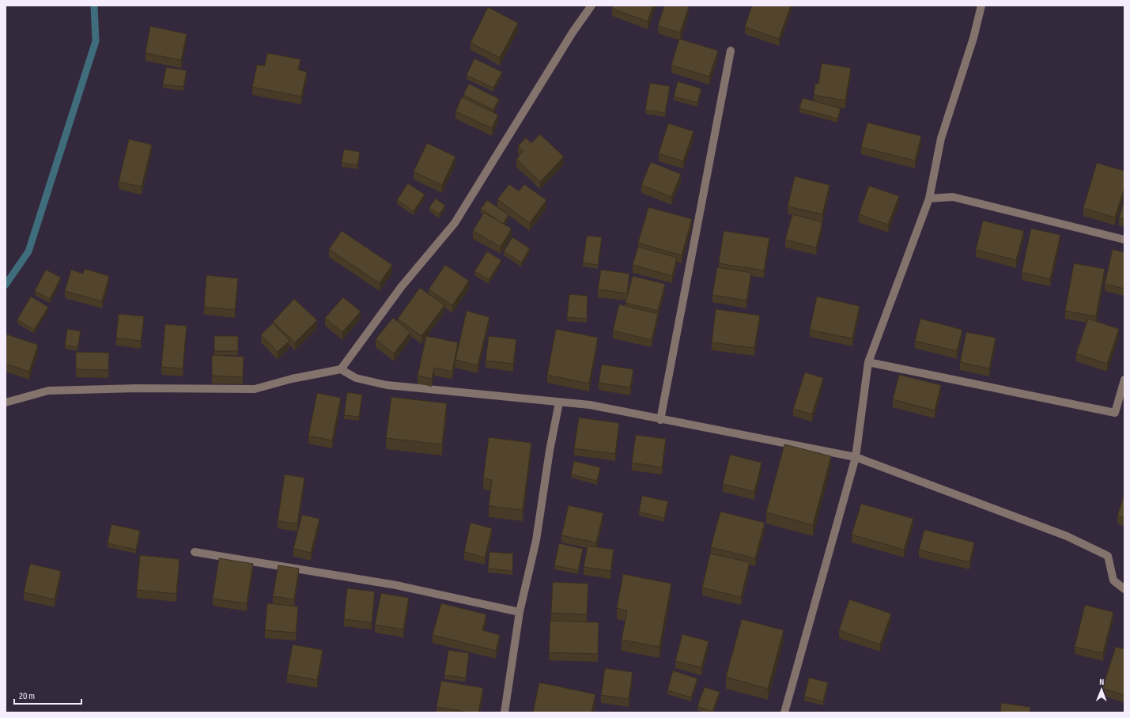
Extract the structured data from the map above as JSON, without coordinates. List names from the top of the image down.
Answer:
{
  "scale_bar": "20 m",
  "north": "top"
}
